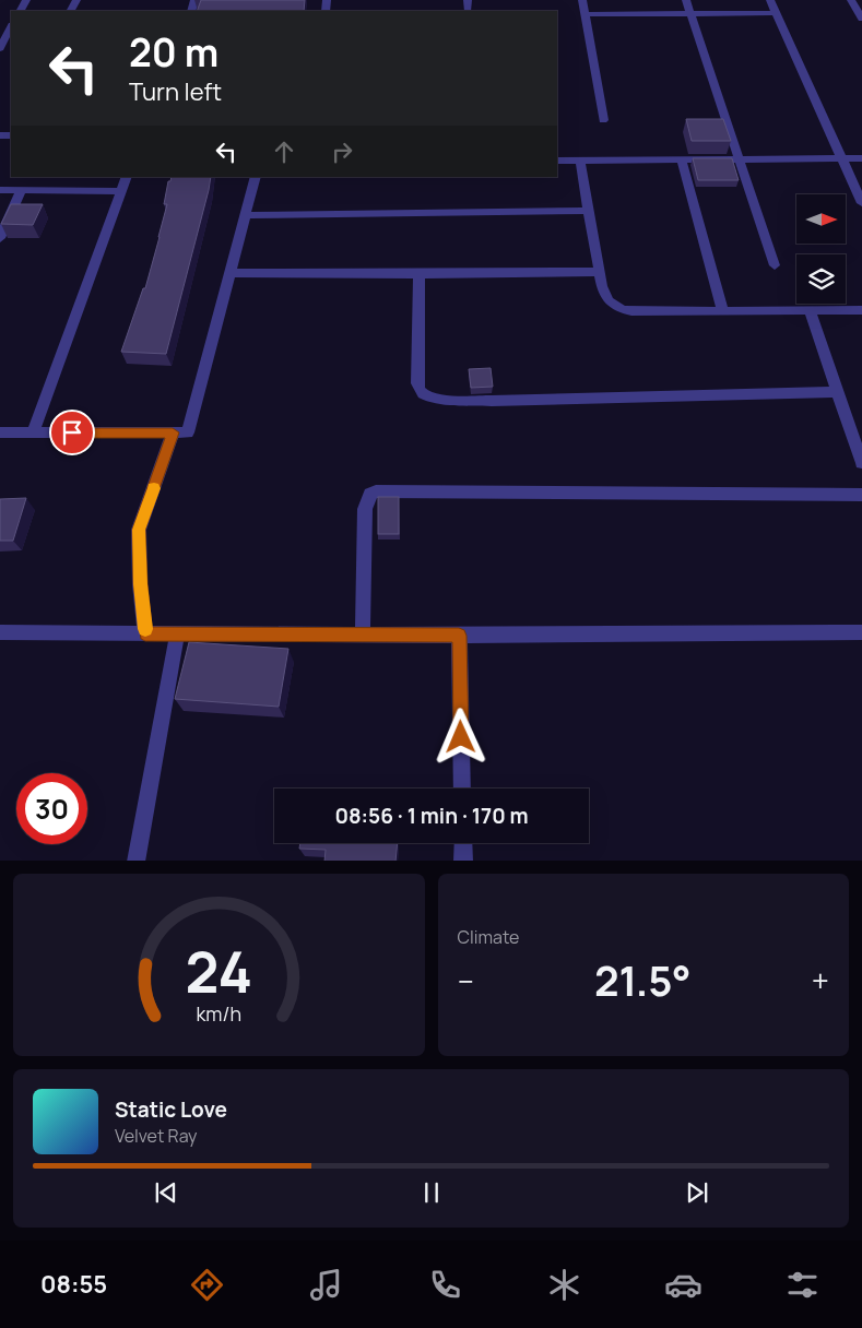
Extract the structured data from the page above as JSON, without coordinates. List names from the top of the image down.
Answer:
{
  "north": "right",
  "page": {
    "turn": ["20 m", "Turn left"],
    "limit": "30",
    "trip": "08:56 · 1 min · 170 m",
    "tile": "Climate",
    "heat": ["−", "21.5°", "+"],
    "song": ["Static Love", "Velvet Ray"],
    "tabs": "08:55",
    "gauge": ["24", "km/h"]
  }
}
